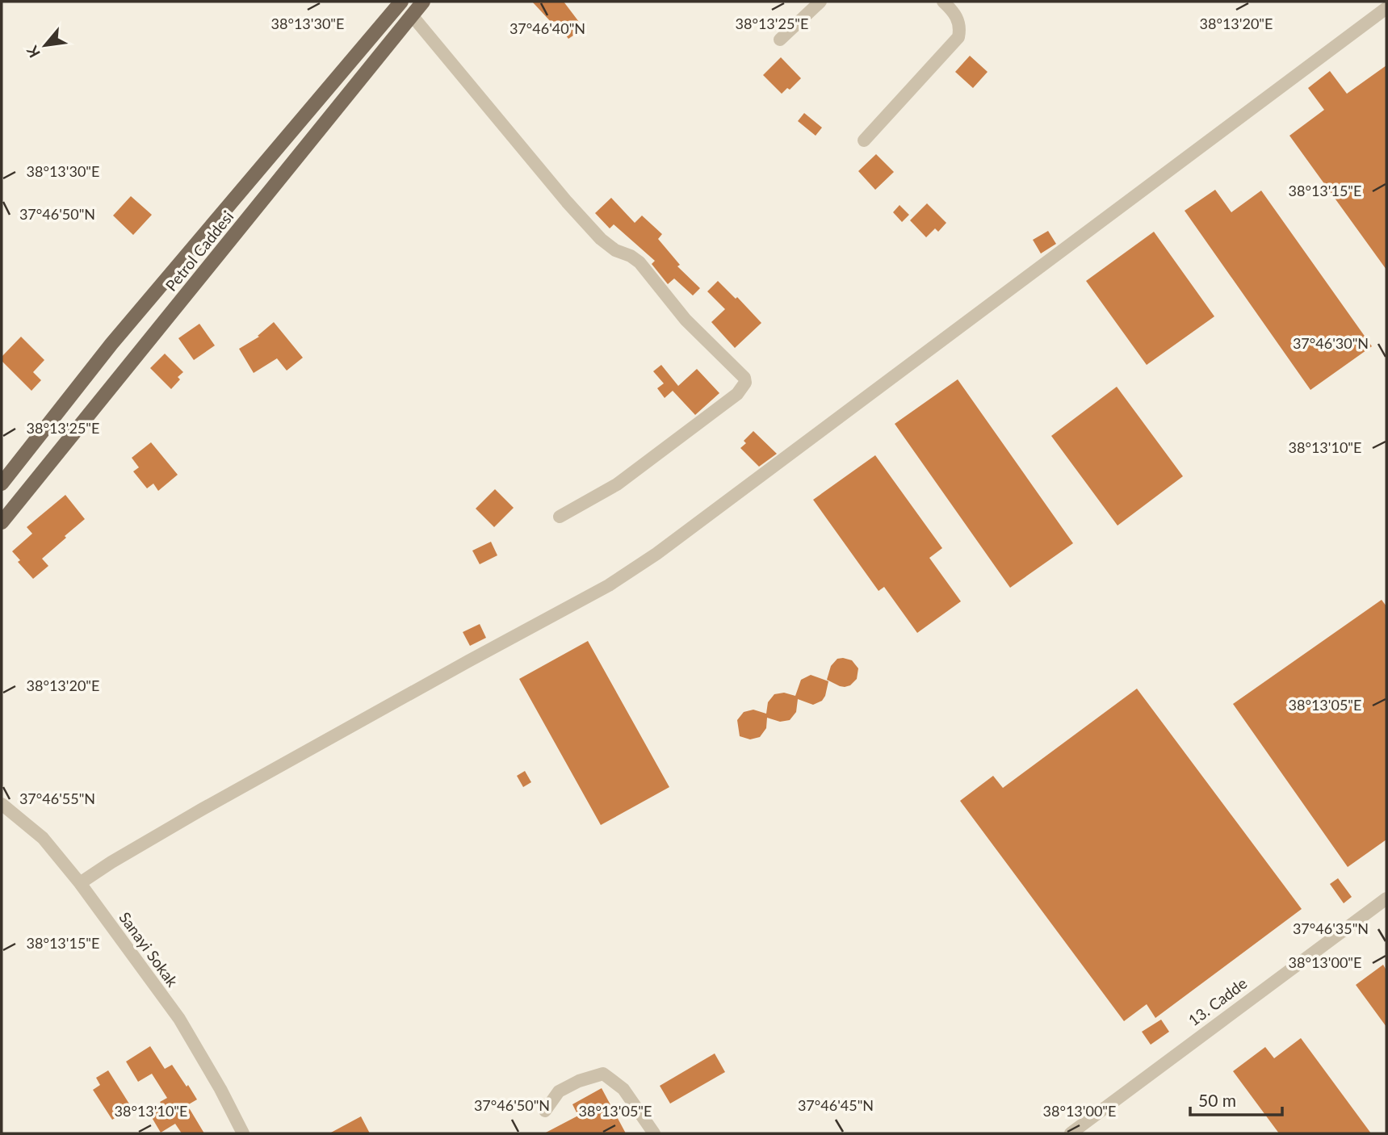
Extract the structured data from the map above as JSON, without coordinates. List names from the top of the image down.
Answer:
{
  "streets": {
    "main road": ["Petrol Caddesi"],
    "street": ["Sanayi Sokak", "13. Cadde"]
  },
  "scale_bar": "50 m",
  "north": "bottom left",
  "coordinates": [
    "38°13'30\"E",
    "38°13'25\"E",
    "38°13'20\"E",
    "37°46'40\"N",
    "38°13'15\"E",
    "37°46'50\"N",
    "37°46'30\"N",
    "38°13'10\"E",
    "38°13'05\"E",
    "37°46'55\"N",
    "37°46'35\"N",
    "38°13'00\"E",
    "37°46'45\"N"
  ]
}
